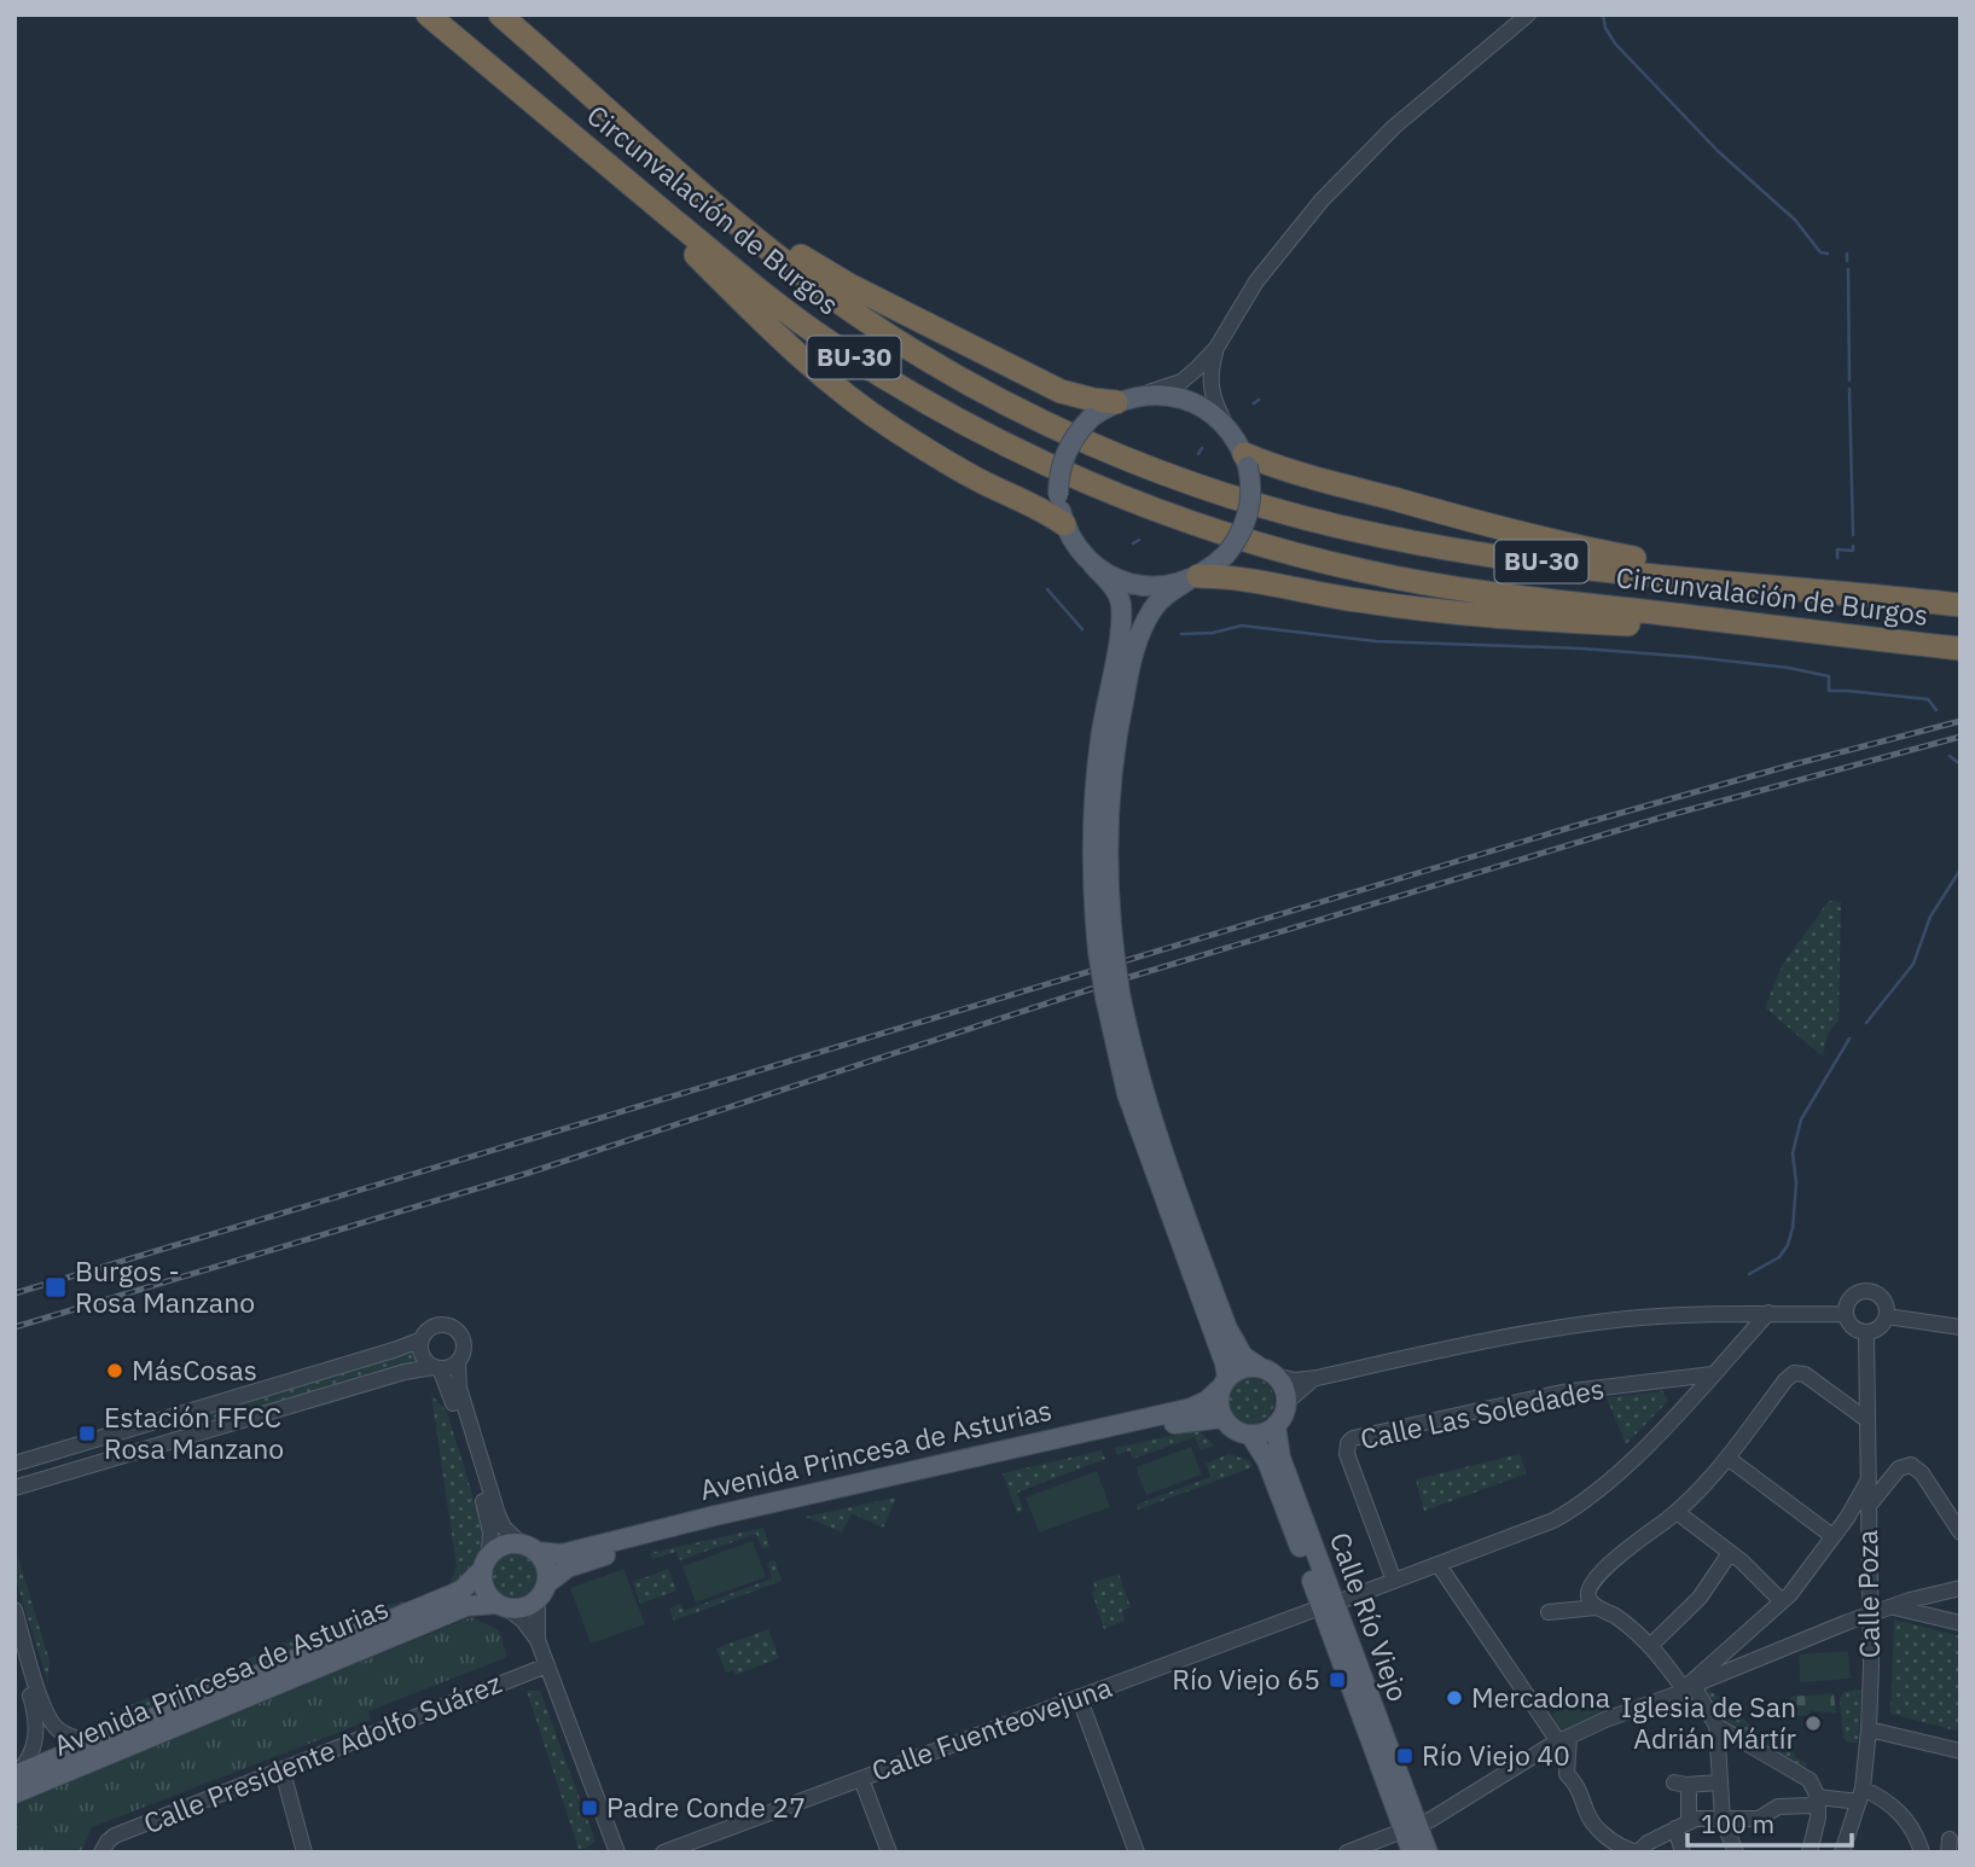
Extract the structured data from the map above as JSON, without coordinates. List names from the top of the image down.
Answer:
{
  "streets": {
    "highway": ["Circunvalación de Burgos", "BU-30"],
    "main road": ["Avenida Princesa de Asturias", "Calle Río Viejo"],
    "street": [
      "Calle Las Soledades",
      "Calle Poza",
      "Calle Fuenteovejuna",
      "Calle Presidente Adolfo Suárez"
    ]
  },
  "crossings": [
    ["Calle Las Soledades", "Calle Fuenteovejuna"],
    ["Avenida Princesa de Asturias", "Calle Río Viejo"],
    ["Calle Río Viejo", "Calle Fuenteovejuna"]
  ],
  "places": {
    "transit": [
      "Burgos - Rosa Manzano",
      "Estación FFCC Rosa Manzano",
      "Río Viejo 65",
      "Río Viejo 40",
      "Padre Conde 27"
    ],
    "other": ["MásCosas", "Mercadona", "Iglesia de San Adrián Mártír"]
  },
  "scale_bar": "100 m"
}
